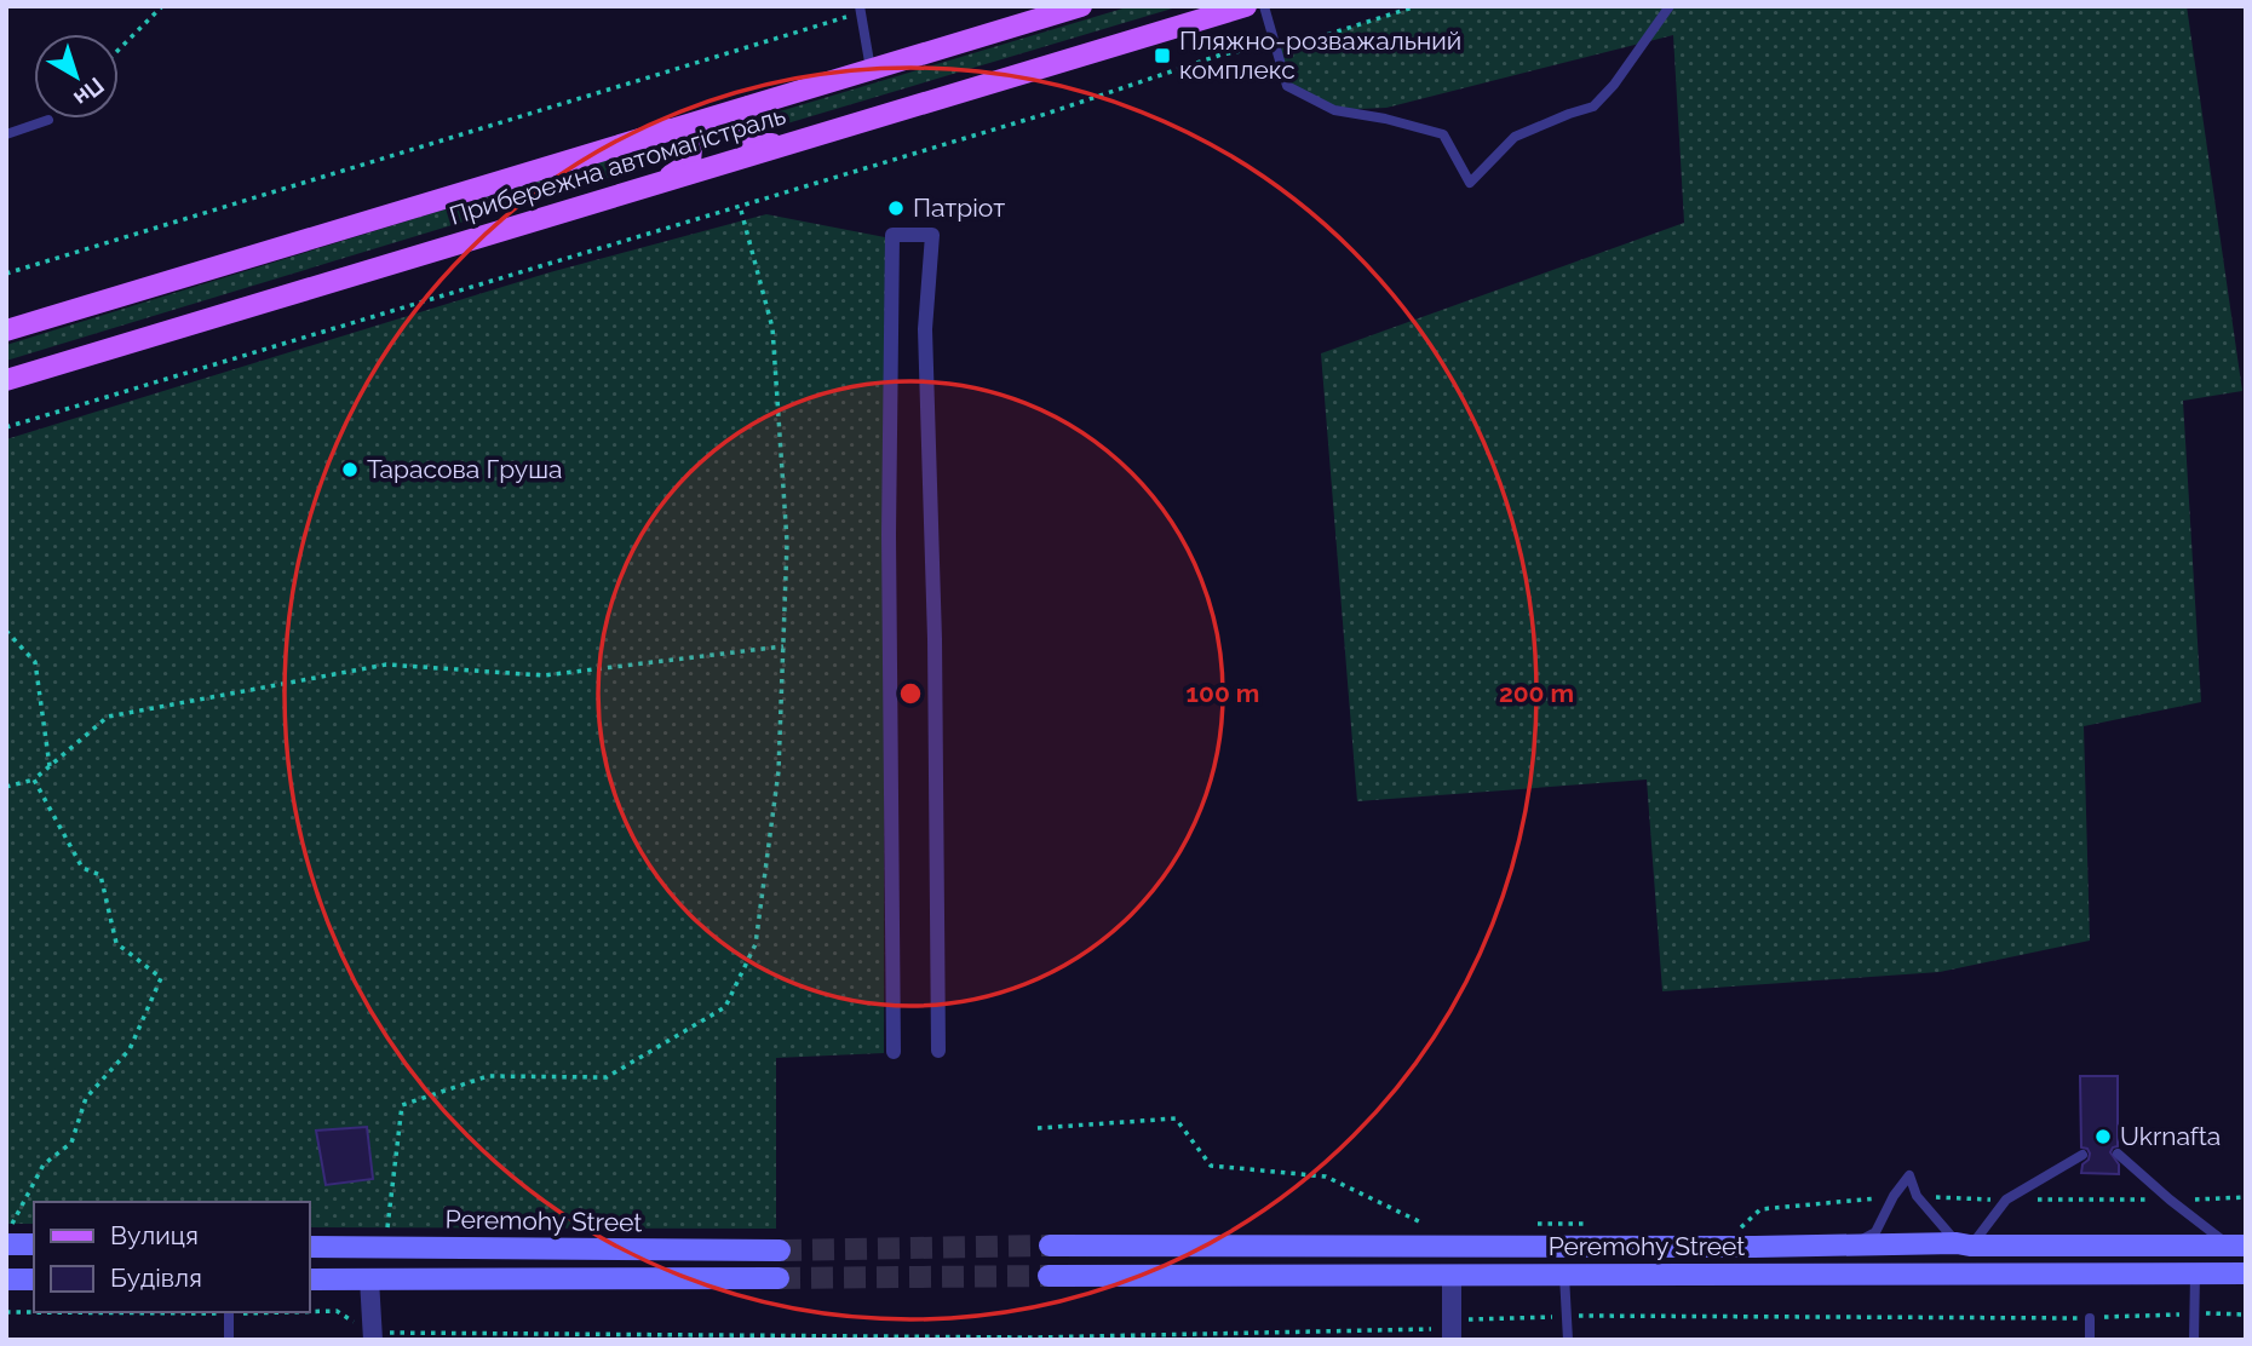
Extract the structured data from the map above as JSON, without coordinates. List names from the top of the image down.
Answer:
{
  "streets": {
    "main road": ["Прибережна автомагістраль", "Peremohy Street"]
  },
  "places": {
    "transit": ["Пляжно-розважальний комплекс"],
    "other": ["Патріот", "Тарасова Груша", "Ukrnafta"]
  },
  "legend": ["Вулиця", "Будівля"],
  "north": "bottom right",
  "rings": ["100 m", "200 m"]
}
